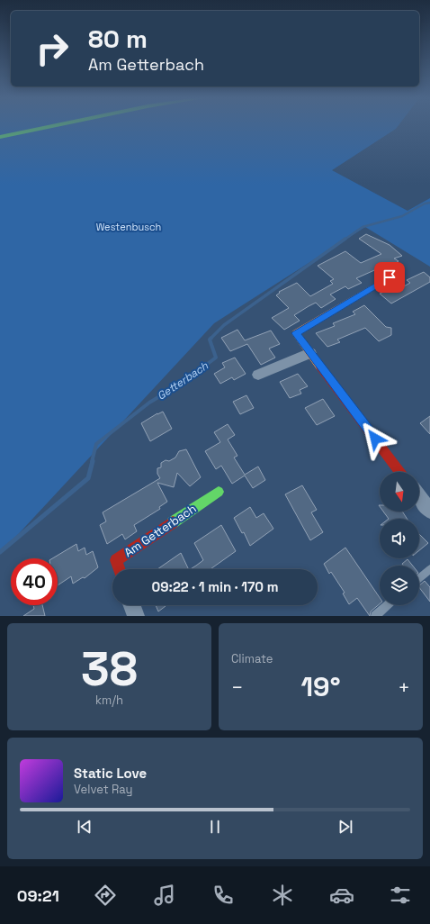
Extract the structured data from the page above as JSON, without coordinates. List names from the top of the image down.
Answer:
{
  "streets": {
    "street": ["Am Getterbach"]
  },
  "water": ["Getterbach"],
  "parks": ["Westenbusch"],
  "north": "bottom",
  "page": {
    "turn": ["80 m", "Am Getterbach"],
    "limit": "40",
    "trip": "09:22 · 1 min · 170 m",
    "tile": [
      ["38", "km/h"],
      "Climate"
    ],
    "heat": ["−", "19°", "+"],
    "song": ["Static Love", "Velvet Ray"],
    "tabs": "09:21"
  }
}
